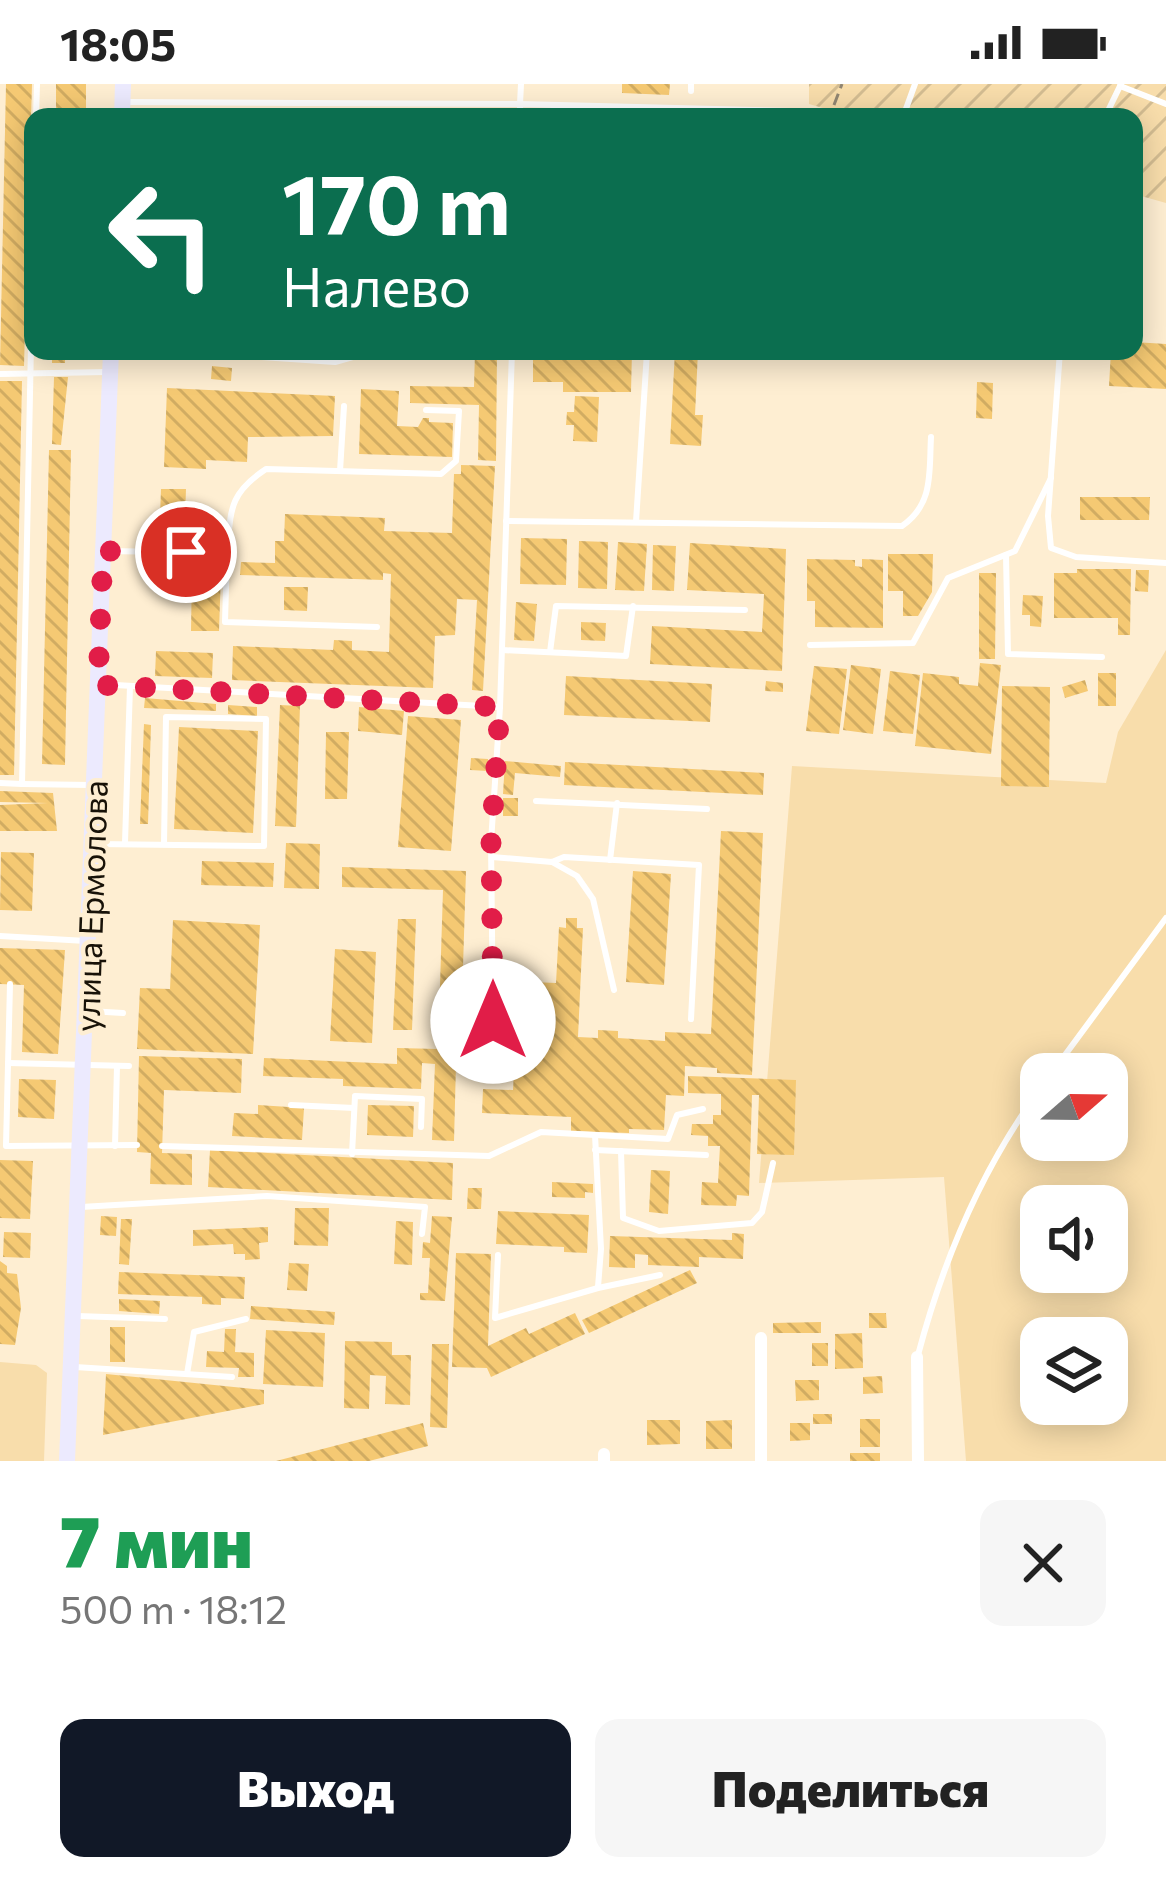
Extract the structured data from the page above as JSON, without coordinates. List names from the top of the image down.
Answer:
{
  "streets": {
    "main road": ["улица Ермолова"]
  },
  "north": "right",
  "page": {
    "status": "18:05",
    "turn": ["170 m", "Налево"],
    "heading": ["7 мин", "500 m · 18:12"],
    "buttons": ["Выход", "Поделиться"]
  }
}
